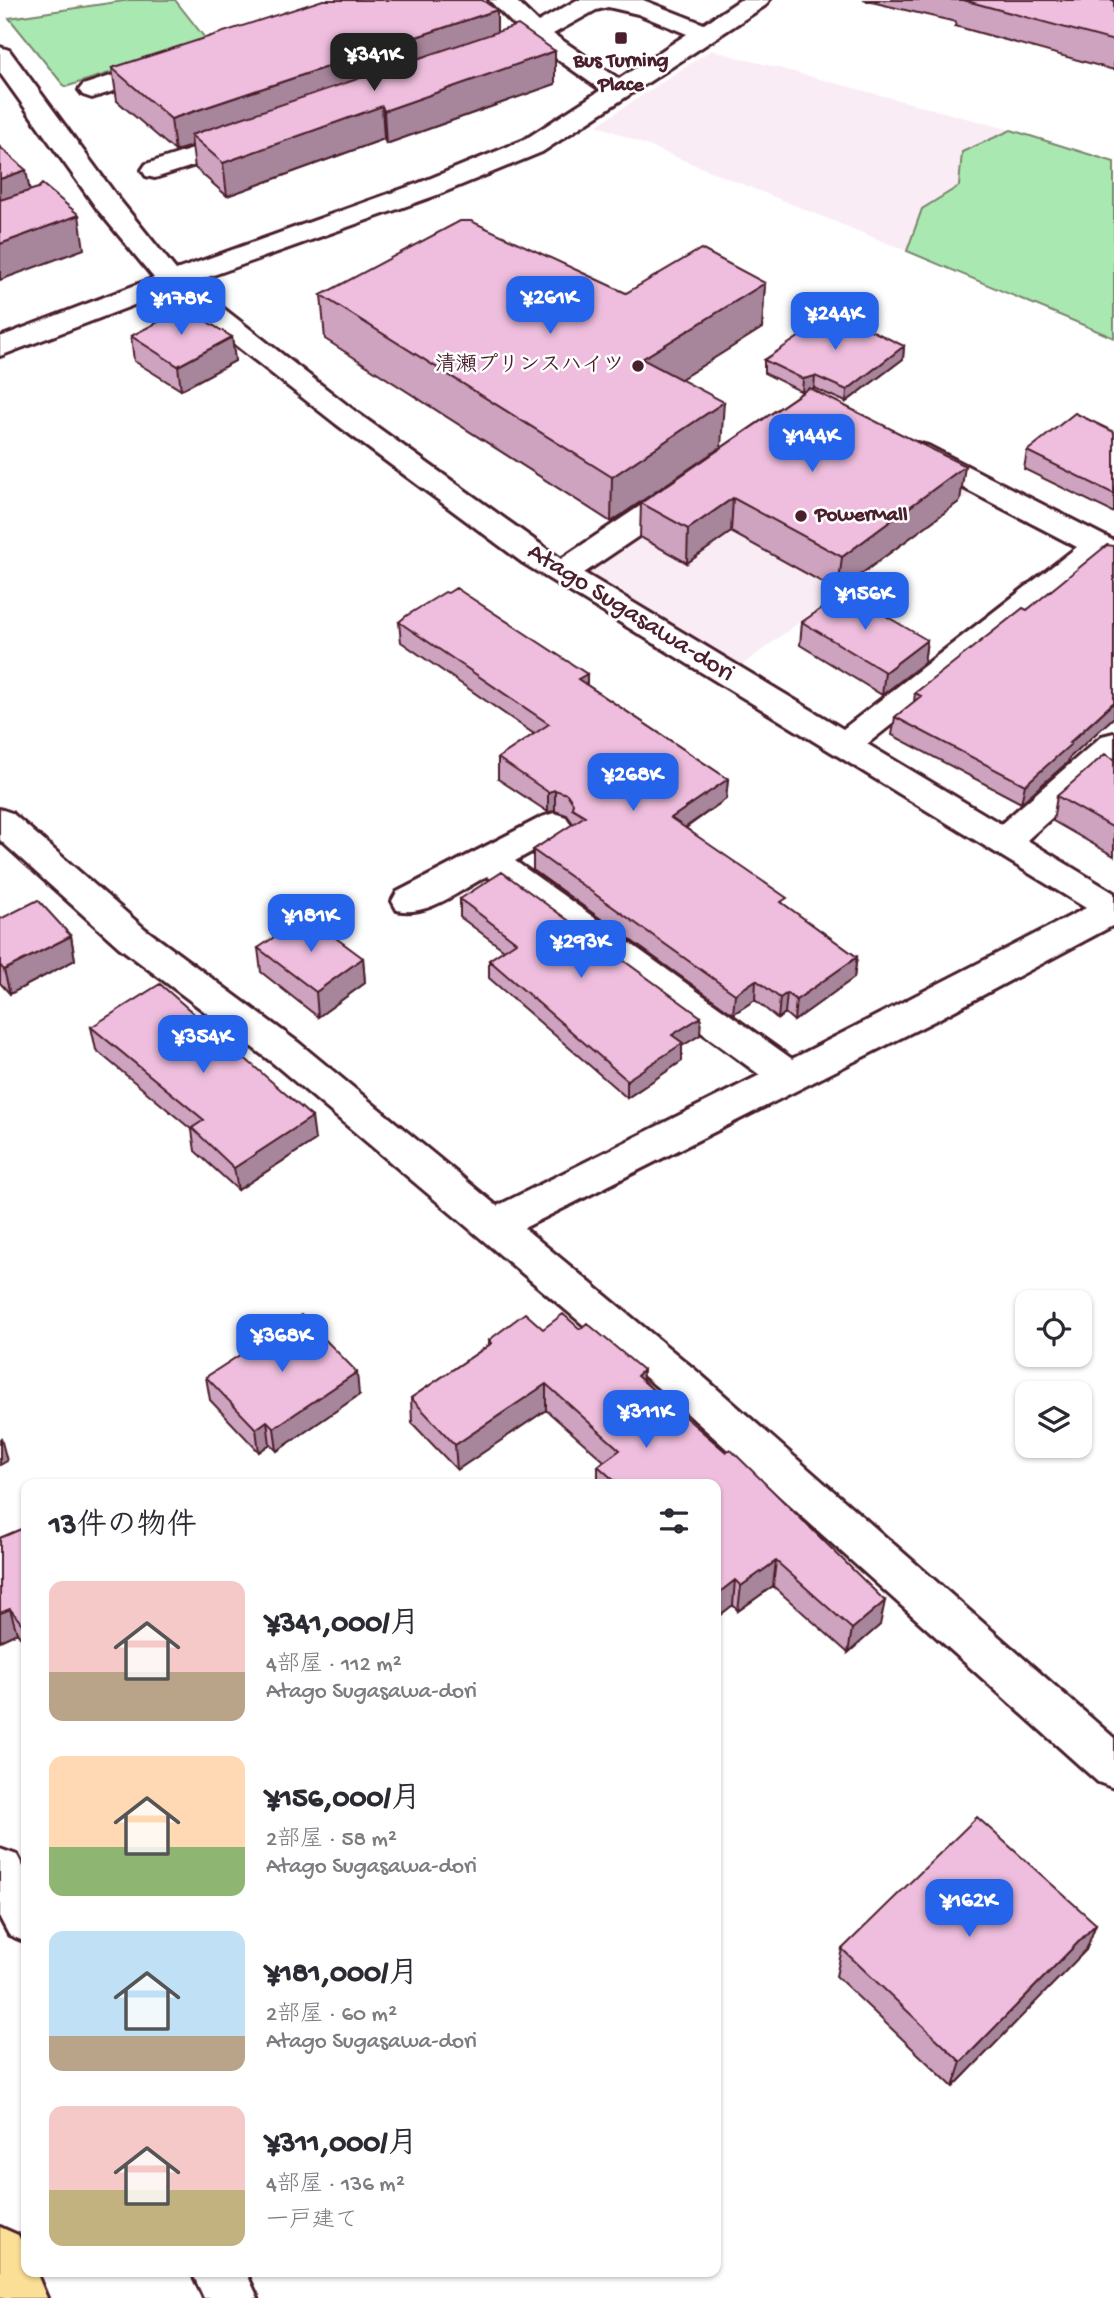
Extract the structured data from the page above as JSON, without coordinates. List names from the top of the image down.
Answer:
{
  "streets": {
    "street": ["Atago Sugasawa-dori"]
  },
  "places": {
    "transit": ["Bus Turning Place"],
    "other": ["清瀬プリンスハイツ", "PowerMall"]
  },
  "page": {
    "price": [
      "¥341K",
      "¥261K",
      "¥178K",
      "¥244K",
      "¥144K",
      "¥156K",
      "¥268K",
      "¥181K",
      "¥293K",
      "¥354K",
      "¥368K",
      "¥311K",
      "¥162K"
    ],
    "heading": "13件の物件",
    "list": [
      {
        "name": "¥341,000/月",
        "note": "4部屋 · 112 m² · Atago Sugasawa-dori"
      },
      {
        "name": "¥156,000/月",
        "note": "2部屋 · 58 m² · Atago Sugasawa-dori"
      },
      {
        "name": "¥181,000/月",
        "note": "2部屋 · 60 m² · Atago Sugasawa-dori"
      },
      {
        "name": "¥311,000/月",
        "note": "4部屋 · 136 m² · 一戸建て"
      }
    ]
  }
}
